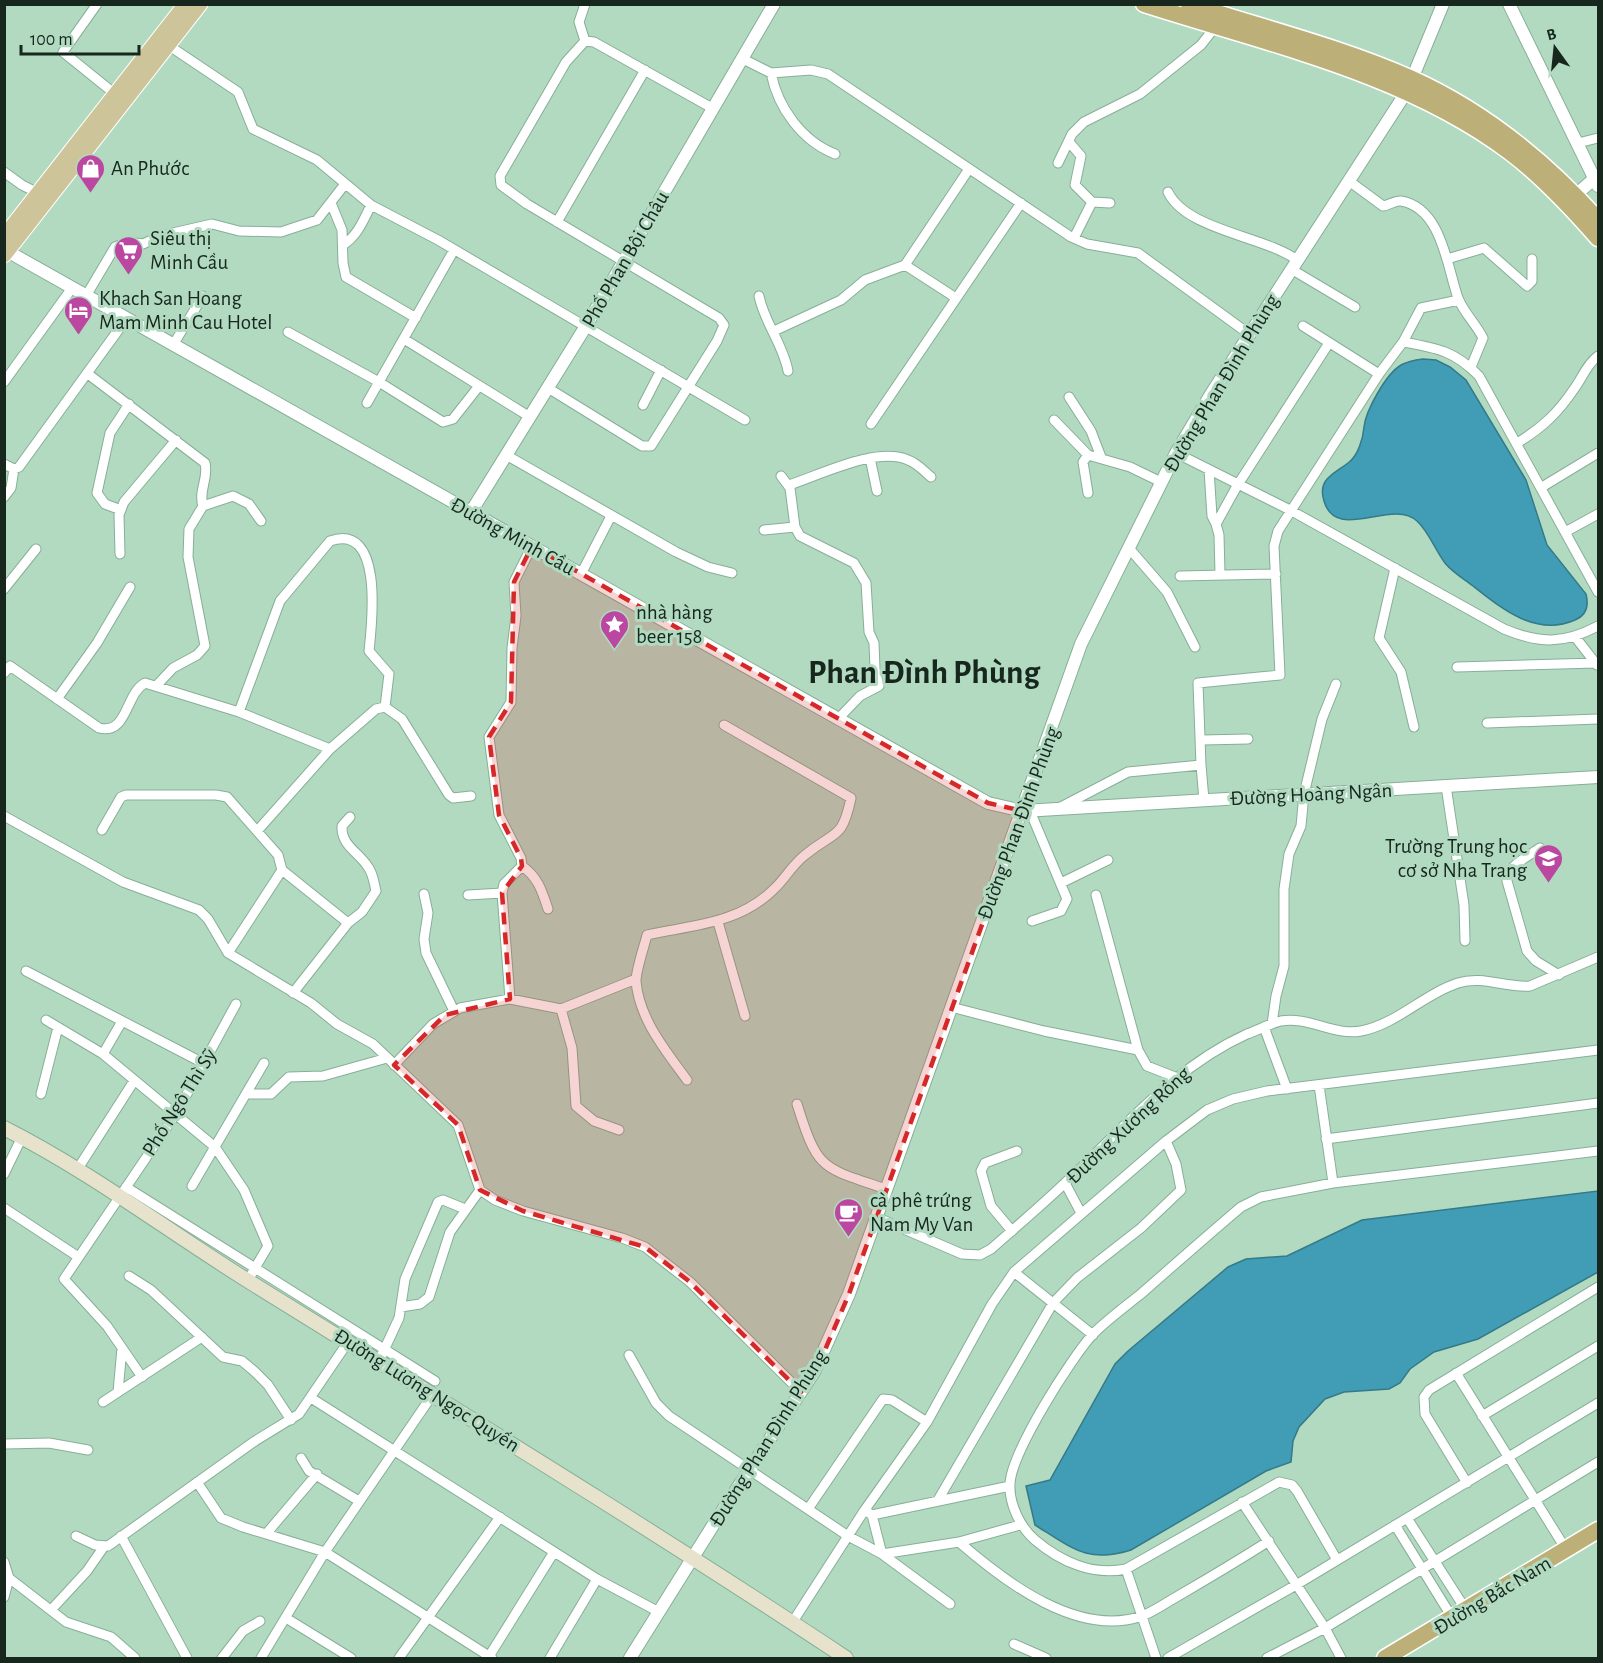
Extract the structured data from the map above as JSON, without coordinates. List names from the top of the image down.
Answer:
{
  "streets": {
    "highway": ["Đường Bắc Nam"],
    "main road": ["Đường Lương Ngọc Quyến"],
    "street": [
      "Phố Phan Bội Châu",
      "Đường Phan Đình Phùng",
      "Đường Minh Cầu",
      "Đường Hoàng Ngân",
      "Phố Ngô Thì Sỹ",
      "Đường Xương Rồng"
    ]
  },
  "crossings": [
    ["Phố Phan Bội Châu", "Đường Minh Cầu"],
    ["Đường Phan Đình Phùng", "Đường Minh Cầu"],
    ["Đường Phan Đình Phùng", "Đường Hoàng Ngân"],
    ["Đường Phan Đình Phùng", "Đường Xương Rồng"],
    ["Đường Phan Đình Phùng", "Đường Lương Ngọc Quyến"],
    ["Đường Minh Cầu", "Đường Hoàng Ngân"],
    ["Phố Ngô Thì Sỹ", "Đường Lương Ngọc Quyến"]
  ],
  "districts": ["Phan Đình Phùng"],
  "places": {
    "shop": ["An Phước"],
    "supermarket": ["Siêu thị Minh Cầu"],
    "hotel": ["Khach San Hoang Mam Minh Cau Hotel"],
    "place": ["nhà hàng beer 158"],
    "school or university": ["Trường Trung học cơ sở Nha Trang"],
    "cafe": ["cà phê trứng Nam My Van"]
  },
  "scale_bar": "100 m",
  "north": "top"
}
